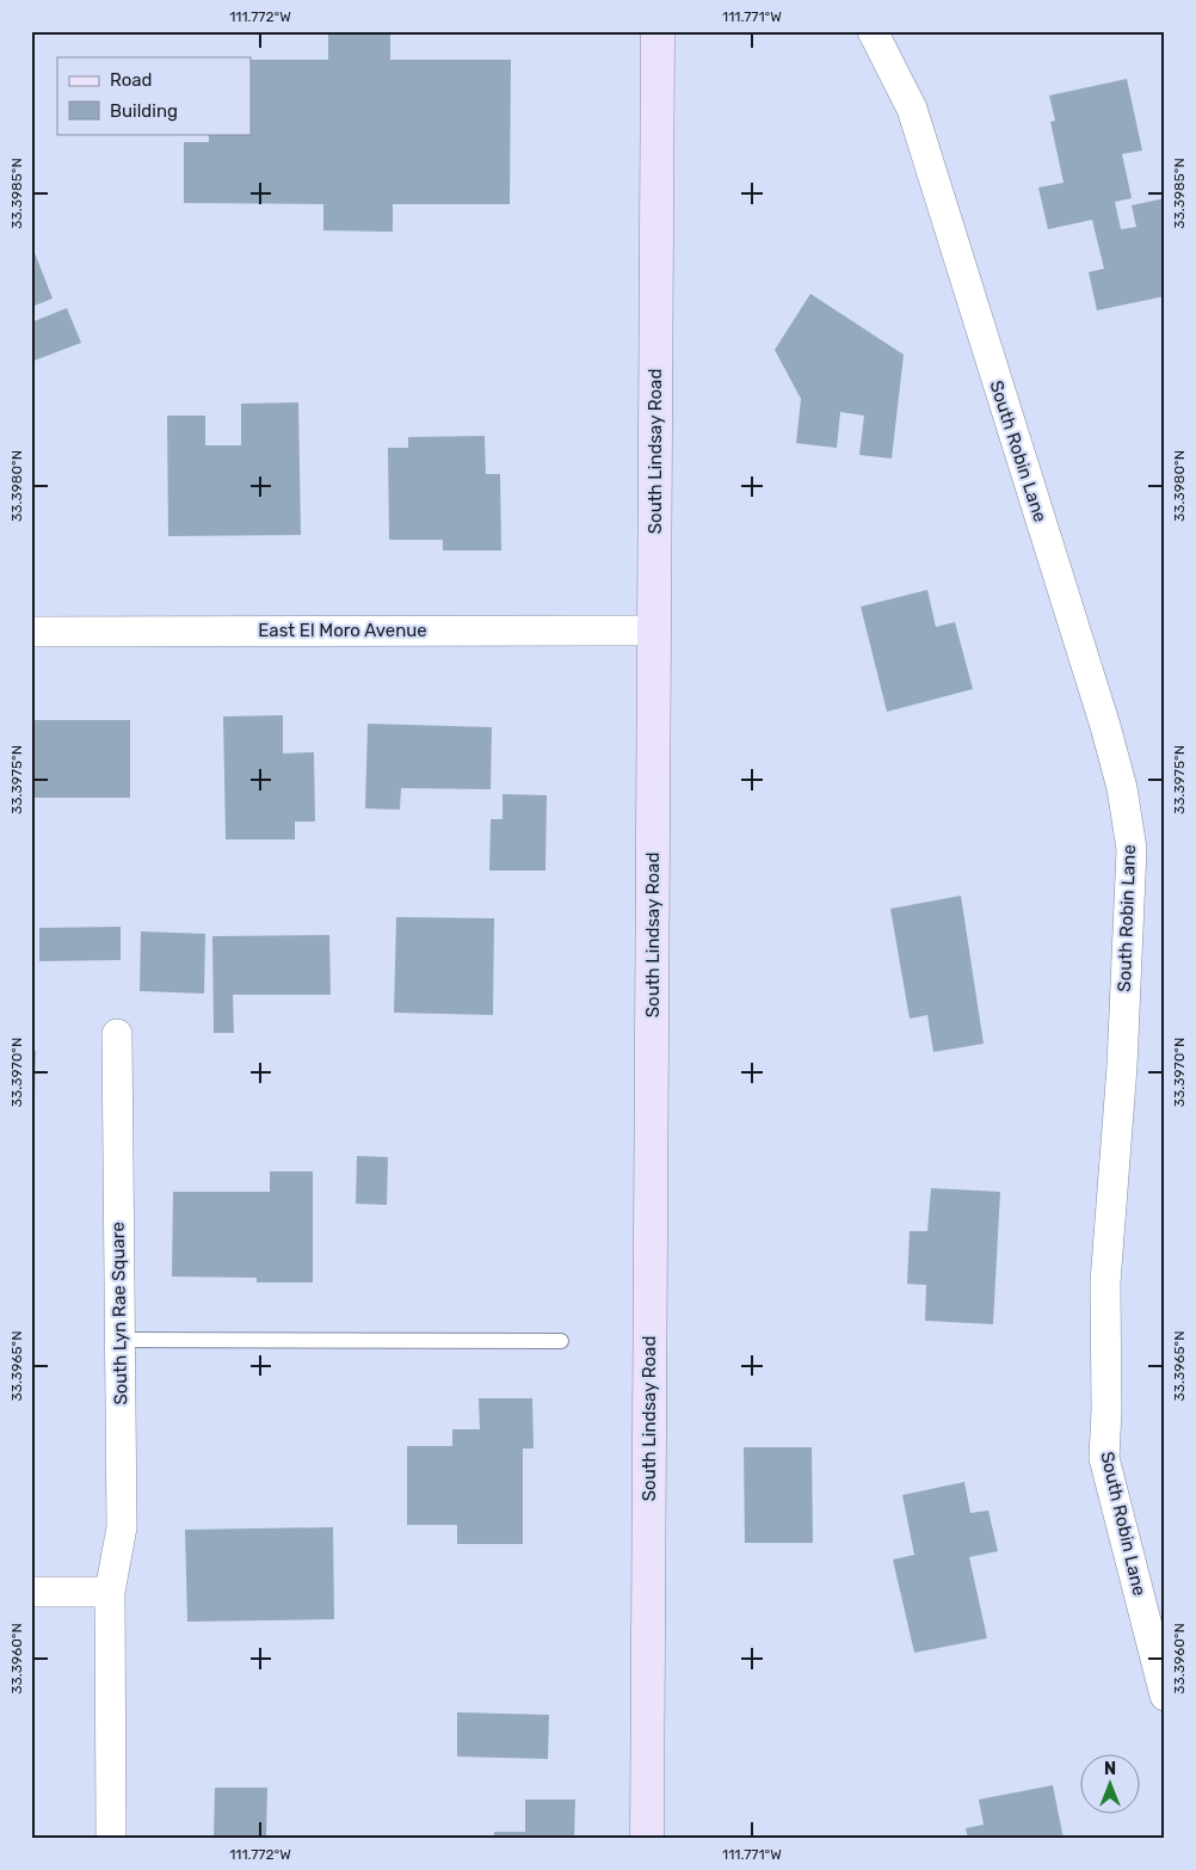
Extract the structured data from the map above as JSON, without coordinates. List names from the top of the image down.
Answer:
{
  "streets": {
    "main road": ["South Lindsay Road"],
    "street": ["South Robin Lane", "East El Moro Avenue", "South Lyn Rae Square"]
  },
  "crossings": [
    ["South Lindsay Road", "East El Moro Avenue"]
  ],
  "legend": ["Road", "Building"],
  "north": "top",
  "coordinates": [
    "111.772°W",
    "111.771°W",
    "33.3985°N",
    "33.3980°N",
    "33.3975°N",
    "33.3970°N",
    "33.3965°N",
    "33.3960°N"
  ]
}
